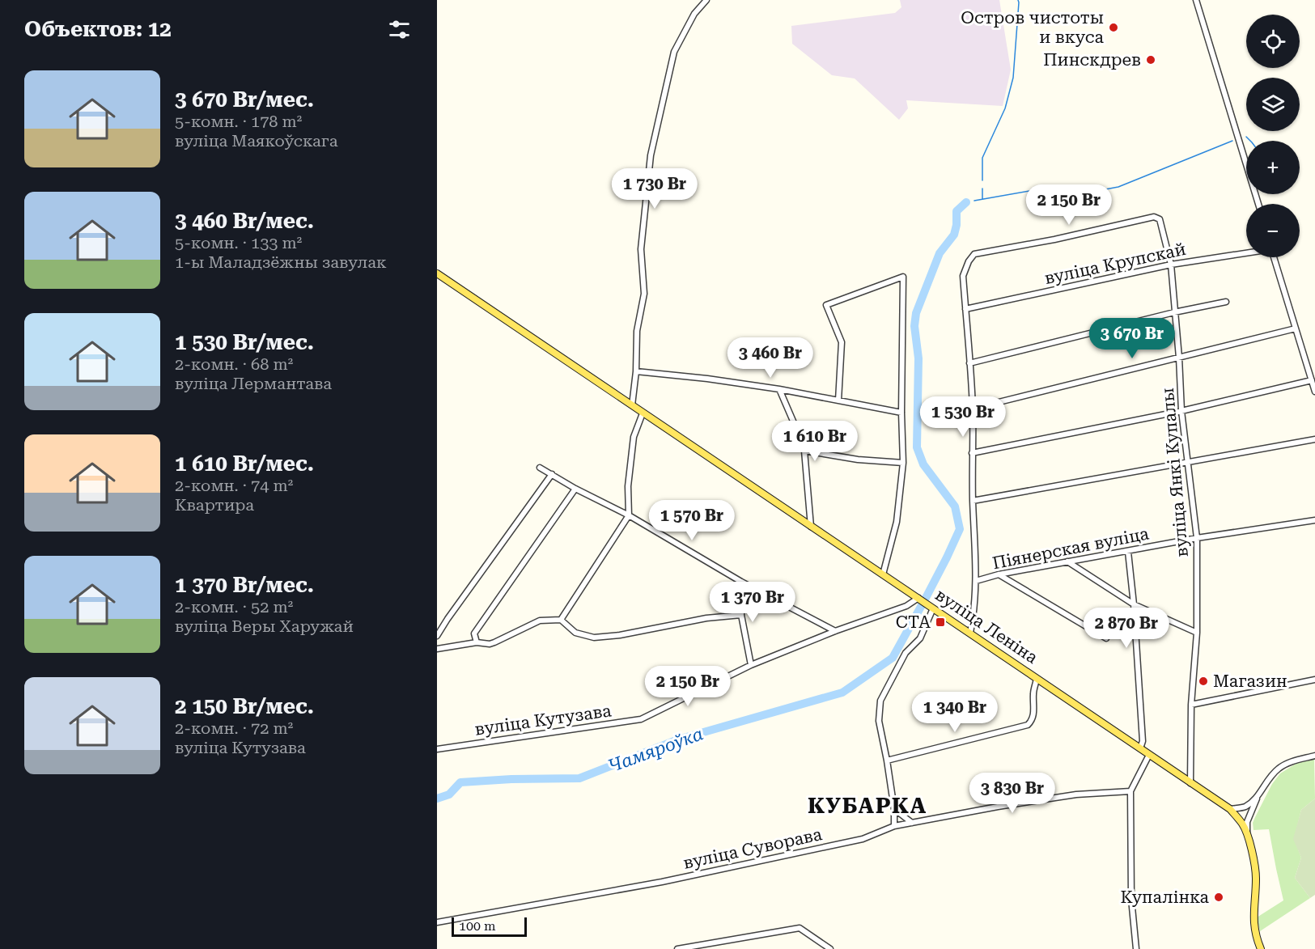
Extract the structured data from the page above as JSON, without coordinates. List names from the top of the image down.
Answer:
{
  "streets": {
    "main road": ["вуліца Леніна"],
    "street": [
      "вуліца Крупскай",
      "вуліца Янкі Купалы",
      "Піянерская вуліца",
      "вуліца Кутузава",
      "вуліца Суворава"
    ]
  },
  "crossings": [
    ["вуліца Крупскай", "вуліца Янкі Купалы"],
    ["вуліца Янкі Купалы", "Піянерская вуліца"],
    ["вуліца Янкі Купалы", "вуліца Леніна"],
    ["вуліца Леніна", "вуліца Кутузава"]
  ],
  "districts": ["КУБАРКА"],
  "water": ["Чамяроўка"],
  "places": {
    "other": [
      "Остров чистоты и вкуса",
      "Пинскдрев",
      "Магазин",
      "Купалінка"
    ],
    "transit": ["СТА"]
  },
  "scale_bar": "100 m",
  "page": {
    "heading": "Объектов: 12",
    "map_buttons": ["+", "−"],
    "list": [
      {
        "name": "3 670 Br/мес.",
        "note": "5-комн. · 178 m² · вуліца Маякоўскага"
      },
      {
        "name": "3 460 Br/мес.",
        "note": "5-комн. · 133 m² · 1-ы Маладзёжны завулак"
      },
      {
        "name": "1 530 Br/мес.",
        "note": "2-комн. · 68 m² · вуліца Лермантава"
      },
      {
        "name": "1 610 Br/мес.",
        "note": "2-комн. · 74 m² · Квартира"
      },
      {
        "name": "1 370 Br/мес.",
        "note": "2-комн. · 52 m² · вуліца Веры Харужай"
      },
      {
        "name": "2 150 Br/мес.",
        "note": "2-комн. · 72 m² · вуліца Кутузава"
      }
    ],
    "price": [
      "1 730 Br",
      "2 150 Br",
      "3 670 Br",
      "3 460 Br",
      "1 530 Br",
      "1 610 Br",
      "1 570 Br",
      "1 370 Br",
      "2 870 Br",
      "2 150 Br",
      "1 340 Br",
      "3 830 Br"
    ],
    "scale": "100 m"
  }
}
